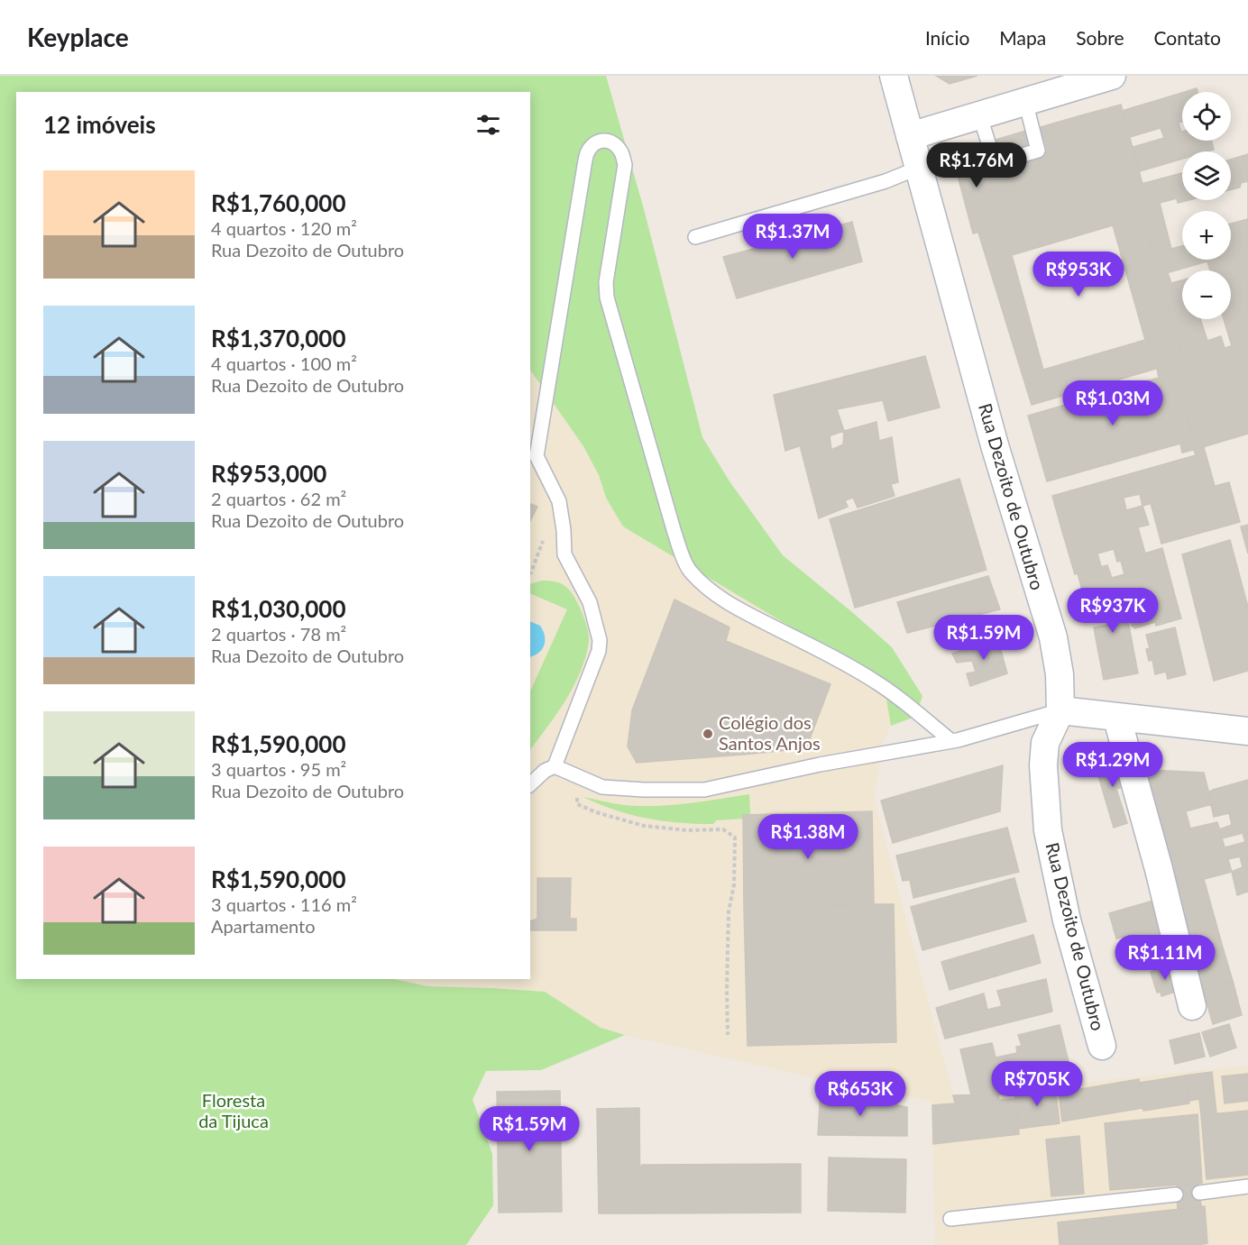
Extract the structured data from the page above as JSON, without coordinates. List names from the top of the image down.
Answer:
{
  "streets": {
    "street": ["Rua Dezoito de Outubro"]
  },
  "parks": ["Floresta da Tijuca"],
  "places": ["Colégio dos Santos Anjos"],
  "page": {
    "header": "Keyplace",
    "nav": [
      "Início",
      "Mapa",
      "Sobre",
      "Contato"
    ],
    "map_buttons": ["+", "−"],
    "heading": "12 imóveis",
    "price": [
      "R$1.76M",
      "R$1.37M",
      "R$953K",
      "R$1.03M",
      "R$937K",
      "R$1.59M",
      "R$1.29M",
      "R$1.38M",
      "R$1.11M",
      "R$705K",
      "R$653K",
      "R$1.59M"
    ],
    "list": [
      {
        "name": "R$1,760,000",
        "note": "4 quartos · 120 m² · Rua Dezoito de Outubro"
      },
      {
        "name": "R$1,370,000",
        "note": "4 quartos · 100 m² · Rua Dezoito de Outubro"
      },
      {
        "name": "R$953,000",
        "note": "2 quartos · 62 m² · Rua Dezoito de Outubro"
      },
      {
        "name": "R$1,030,000",
        "note": "2 quartos · 78 m² · Rua Dezoito de Outubro"
      },
      {
        "name": "R$1,590,000",
        "note": "3 quartos · 95 m² · Rua Dezoito de Outubro"
      },
      {
        "name": "R$1,590,000",
        "note": "3 quartos · 116 m² · Apartamento"
      }
    ]
  }
}
